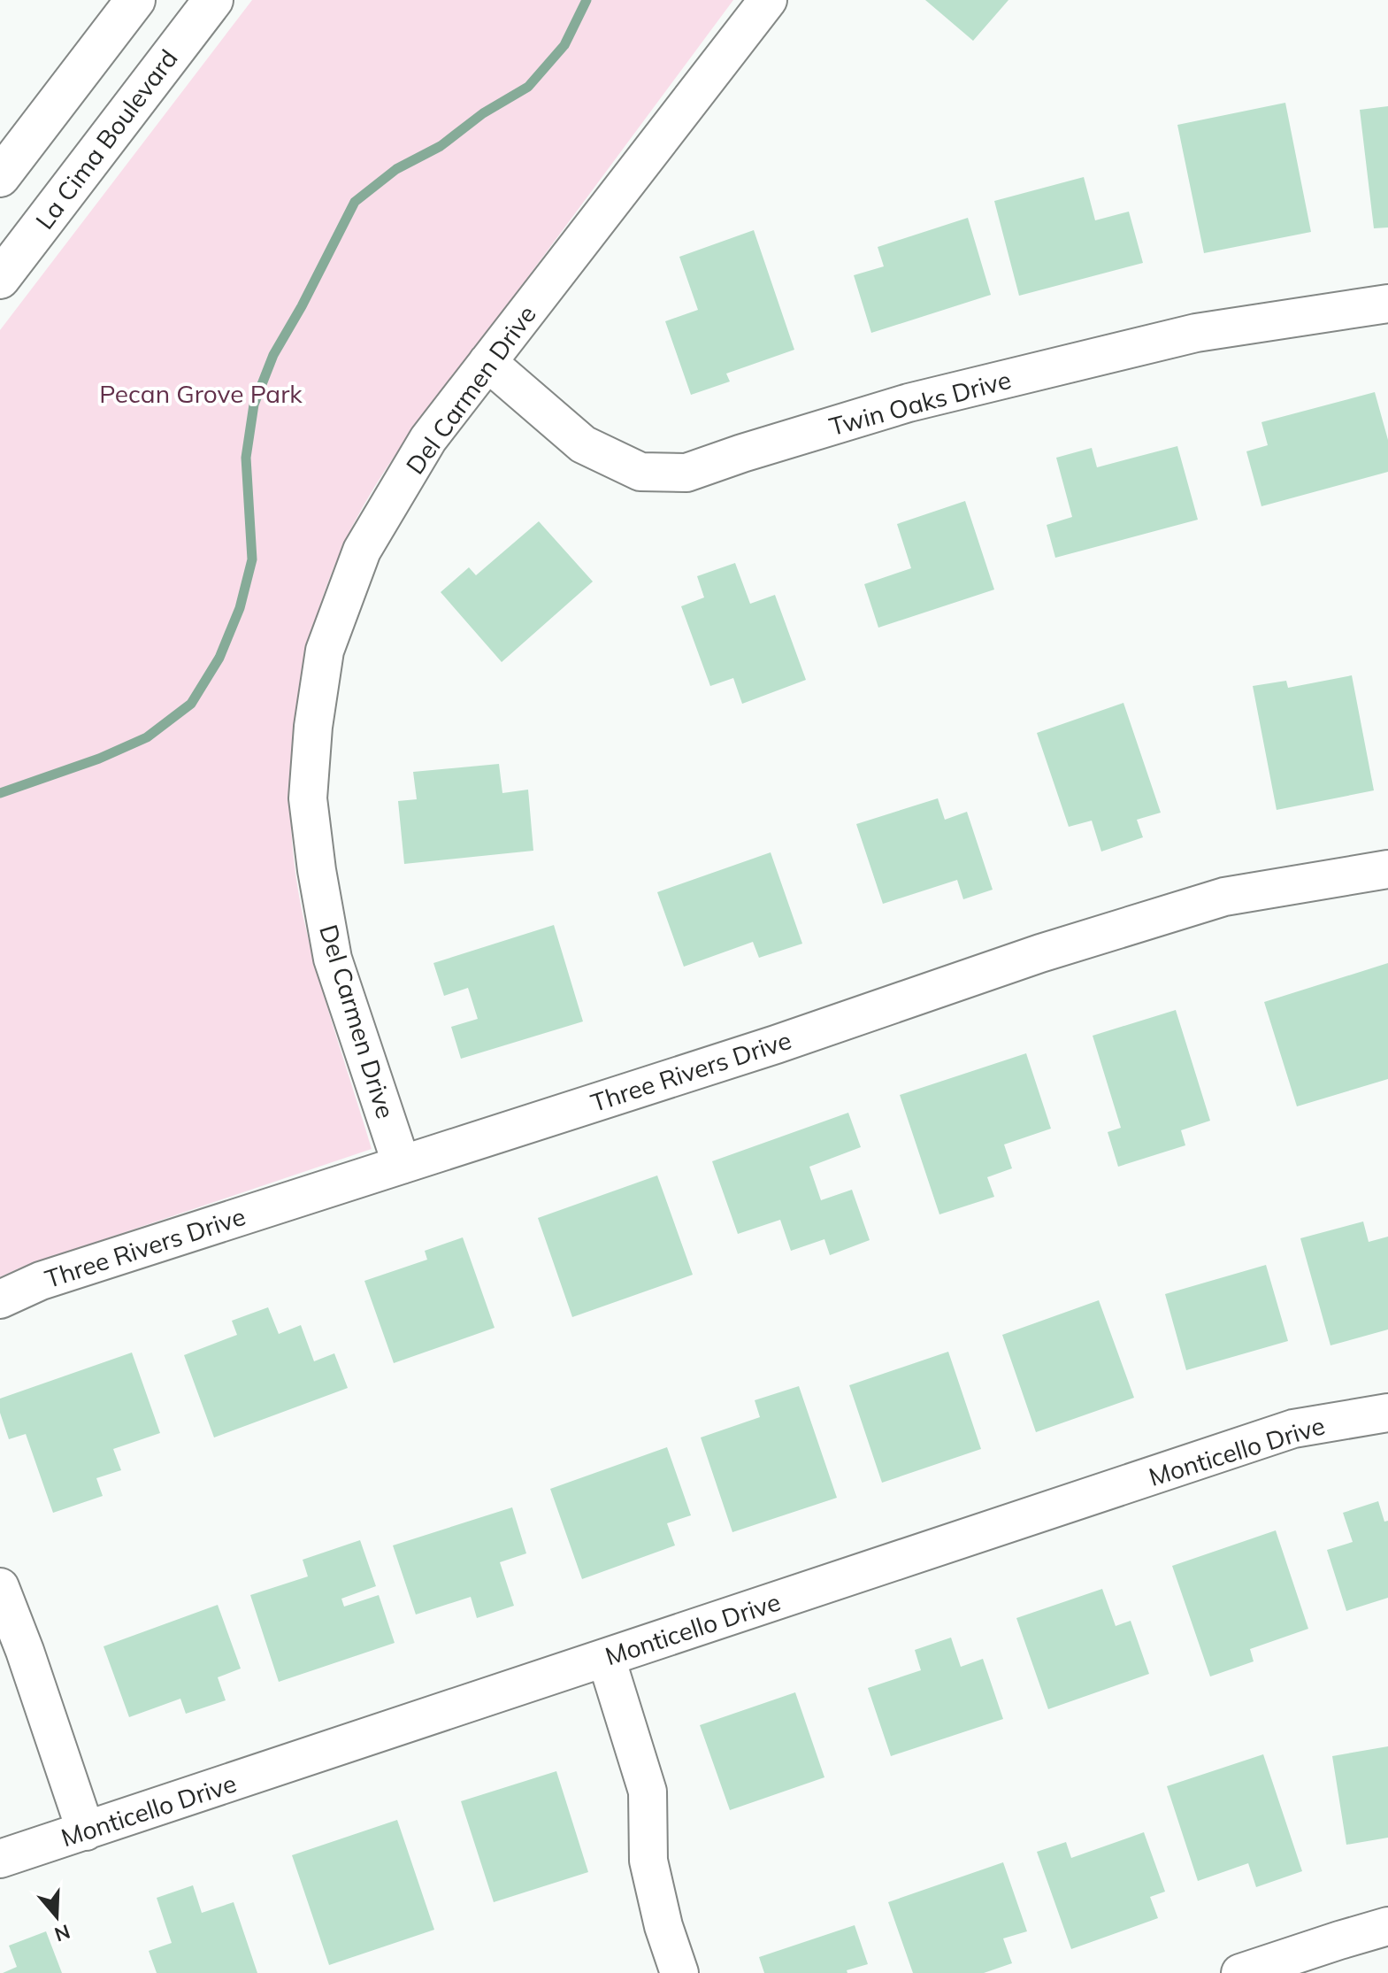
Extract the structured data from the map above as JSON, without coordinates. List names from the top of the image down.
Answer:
{
  "streets": {
    "street": [
      "La Cima Boulevard",
      "Del Carmen Drive",
      "Twin Oaks Drive",
      "Three Rivers Drive",
      "Monticello Drive"
    ]
  },
  "crossings": [
    ["Del Carmen Drive", "Twin Oaks Drive"],
    ["Del Carmen Drive", "Three Rivers Drive"]
  ],
  "parks": ["Pecan Grove Park"],
  "north": "bottom"
}
